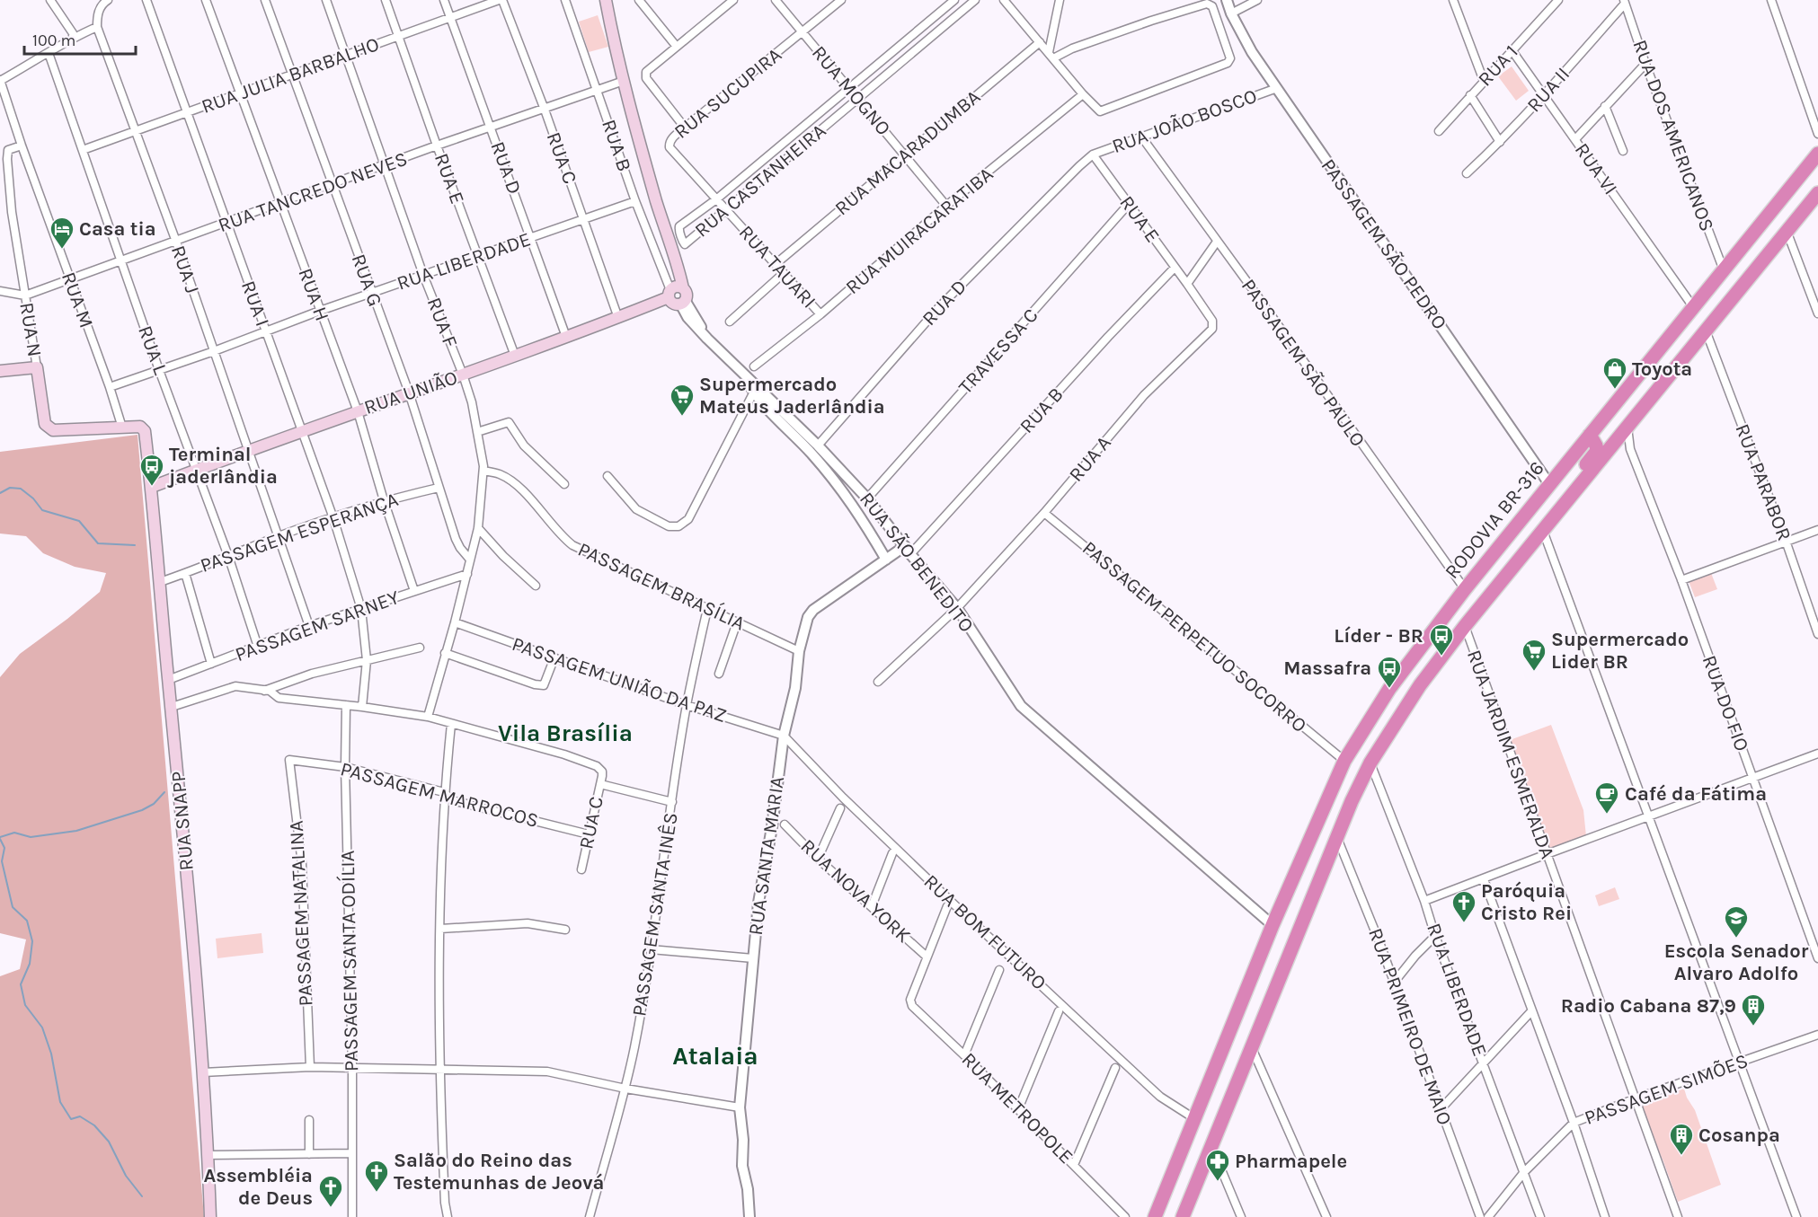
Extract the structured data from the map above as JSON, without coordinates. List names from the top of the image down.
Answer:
{
  "streets": {
    "highway": ["RODOVIA BR-316"],
    "main road": ["RUA N", "RUA UNIÃO", "RUA SNAPP"],
    "street": [
      "RUA 1",
      "RUA JULIA BARBALHO",
      "RUA II",
      "RUA MOGNO",
      "RUA SUCUPIRA",
      "RUA JOÃO BOSCO",
      "RUA DOS AMERICANOS",
      "RUA B",
      "RUA MACARADUMBA",
      "RUA C",
      "RUA D",
      "RUA VI",
      "RUA E",
      "RUA CASTANHEIRA",
      "RUA TANCREDO NEVES",
      "RUA MUIRACARATIBA",
      "PASSAGEM SÃO PEDRO",
      "RUA LIBERDADE",
      "RUA TAUARI",
      "RUA J",
      "RUA G",
      "RUA H",
      "RUA M",
      "RUA I",
      "RUA F",
      "RUA L",
      "TRAVESSA C",
      "PASSAGEM SÃO PAULO",
      "RUA A",
      "RUA PARABOR",
      "PASSAGEM ESPERANÇA",
      "RUA SÃO BENEDITO",
      "PASSAGEM BRASÍLIA",
      "PASSAGEM SARNEY",
      "PASSAGEM PERPETUO SOCORRO",
      "PASSAGEM UNIÃO DA PAZ",
      "RUA DO FIO",
      "RUA JARDIM ESMERALDA",
      "PASSAGEM MARROCOS",
      "RUA SANTA MARIA",
      "RUA NOVA YORK",
      "PASSAGEM NATALINA",
      "PASSAGEM SANTA INÊS",
      "RUA BOM FUTURO",
      "PASSAGEM SANTA ODÍLIA",
      "RUA PRIMEIRO DE MAIO",
      "PASSAGEM SIMÕES",
      "RUA METROPOLE"
    ]
  },
  "crossings": [
    ["RUA 1", "RUA VI"],
    ["RUA JULIA BARBALHO", "RUA C"],
    ["RUA JULIA BARBALHO", "RUA D"],
    ["RUA JULIA BARBALHO", "RUA E"],
    ["RUA JULIA BARBALHO", "RUA J"],
    ["RUA JULIA BARBALHO", "RUA G"],
    ["RUA JULIA BARBALHO", "RUA H"],
    ["RUA JULIA BARBALHO", "RUA I"],
    ["RUA JULIA BARBALHO", "RUA F"],
    ["RUA JULIA BARBALHO", "RUA L"],
    ["RUA II", "RUA DOS AMERICANOS"],
    ["RUA II", "RUA VI"],
    ["RUA MOGNO", "RUA SUCUPIRA"],
    ["RUA MOGNO", "RUA MACARADUMBA"],
    ["RUA MOGNO", "RUA CASTANHEIRA"],
    ["RUA MOGNO", "RUA MUIRACARATIBA"],
    ["RUA SUCUPIRA", "RUA TAUARI"],
    ["RUA JOÃO BOSCO", "RUA D"],
    ["RUA JOÃO BOSCO", "RUA E"],
    ["RUA JOÃO BOSCO", "PASSAGEM SÃO PEDRO"],
    ["RUA JOÃO BOSCO", "PASSAGEM SÃO PAULO"],
    ["RUA DOS AMERICANOS", "RODOVIA BR-316"],
    ["RUA B", "RUA E"],
    ["RUA B", "RUA TANCREDO NEVES"],
    ["RUA B", "RUA LIBERDADE"],
    ["RUA B", "RUA UNIÃO"],
    ["RUA B", "RUA SÃO BENEDITO"],
    ["RUA B", "RUA SANTA MARIA"],
    ["RUA MACARADUMBA", "RUA TAUARI"],
    ["RUA C", "RUA TANCREDO NEVES"],
    ["RUA C", "RUA LIBERDADE"],
    ["RUA C", "RUA UNIÃO"],
    ["RUA C", "PASSAGEM MARROCOS"],
    ["RUA D", "RUA E"],
    ["RUA D", "RUA TANCREDO NEVES"],
    ["RUA D", "RUA LIBERDADE"],
    ["RUA D", "RUA UNIÃO"],
    ["RUA D", "RUA SÃO BENEDITO"],
    ["RUA VI", "RODOVIA BR-316"],
    ["RUA E", "RUA TANCREDO NEVES"],
    ["RUA E", "RUA LIBERDADE"],
    ["RUA E", "TRAVESSA C"],
    ["RUA E", "RUA UNIÃO"],
    ["RUA E", "RUA A"],
    ["RUA CASTANHEIRA", "RUA TAUARI"],
    ["RUA TANCREDO NEVES", "RUA J"],
    ["RUA TANCREDO NEVES", "RUA G"],
    ["RUA TANCREDO NEVES", "RUA H"],
    ["RUA TANCREDO NEVES", "RUA M"],
    ["RUA TANCREDO NEVES", "RUA I"],
    ["RUA TANCREDO NEVES", "RUA F"],
    ["RUA TANCREDO NEVES", "RUA N"],
    ["RUA TANCREDO NEVES", "RUA L"],
    ["RUA MUIRACARATIBA", "RUA TAUARI"],
    ["PASSAGEM SÃO PEDRO", "RODOVIA BR-316"],
    ["RUA LIBERDADE", "RUA J"],
    ["RUA LIBERDADE", "RUA G"],
    ["RUA LIBERDADE", "RUA H"],
    ["RUA LIBERDADE", "RUA M"],
    ["RUA LIBERDADE", "RUA I"],
    ["RUA LIBERDADE", "RUA F"],
    ["RUA LIBERDADE", "RUA L"],
    ["RUA LIBERDADE", "PASSAGEM SIMÕES"],
    ["RUA J", "RUA UNIÃO"],
    ["RUA G", "RUA F"],
    ["RUA G", "RUA UNIÃO"],
    ["RUA G", "PASSAGEM ESPERANÇA"],
    ["RUA H", "RUA UNIÃO"],
    ["RUA H", "PASSAGEM ESPERANÇA"],
    ["RUA H", "PASSAGEM SARNEY"],
    ["RUA M", "RUA N"],
    ["RUA I", "RUA UNIÃO"],
    ["RUA I", "PASSAGEM ESPERANÇA"],
    ["RUA I", "PASSAGEM SARNEY"],
    ["RUA F", "RUA UNIÃO"],
    ["RUA F", "PASSAGEM BRASÍLIA"],
    ["RUA F", "PASSAGEM SARNEY"],
    ["RUA F", "PASSAGEM UNIÃO DA PAZ"],
    ["RUA N", "RUA SNAPP"],
    ["RUA L", "RUA UNIÃO"],
    ["RUA L", "PASSAGEM ESPERANÇA"],
    ["RUA L", "PASSAGEM SARNEY"],
    ["TRAVESSA C", "RUA SÃO BENEDITO"],
    ["PASSAGEM SÃO PAULO", "RODOVIA BR-316"],
    ["RUA UNIÃO", "RUA SÃO BENEDITO"],
    ["RUA UNIÃO", "RUA SNAPP"],
    ["RUA A", "RUA SÃO BENEDITO"],
    ["RUA A", "PASSAGEM PERPETUO SOCORRO"],
    ["RODOVIA BR-316", "RUA SÃO BENEDITO"],
    ["RODOVIA BR-316", "PASSAGEM PERPETUO SOCORRO"],
    ["RODOVIA BR-316", "RUA BOM FUTURO"],
    ["PASSAGEM ESPERANÇA", "RUA SNAPP"],
    ["RUA SÃO BENEDITO", "RUA SANTA MARIA"],
    ["PASSAGEM BRASÍLIA", "RUA SANTA MARIA"],
    ["PASSAGEM BRASÍLIA", "PASSAGEM SANTA INÊS"],
    ["PASSAGEM SARNEY", "RUA SNAPP"],
    ["PASSAGEM UNIÃO DA PAZ", "RUA SANTA MARIA"],
    ["PASSAGEM UNIÃO DA PAZ", "PASSAGEM SANTA INÊS"],
    ["PASSAGEM UNIÃO DA PAZ", "RUA BOM FUTURO"],
    ["RUA JARDIM ESMERALDA", "PASSAGEM SIMÕES"],
    ["PASSAGEM MARROCOS", "PASSAGEM NATALINA"],
    ["PASSAGEM MARROCOS", "PASSAGEM SANTA ODÍLIA"],
    ["RUA SANTA MARIA", "RUA BOM FUTURO"],
    ["RUA NOVA YORK", "RUA METROPOLE"]
  ],
  "districts": ["Vila Brasília", "Atalaia"],
  "places": {
    "hotel": ["Casa tia"],
    "shop": ["Toyota"],
    "supermarket": ["Supermercado Mateus Jaderlândia", "Supermercado Lider BR"],
    "bus stop": ["Terminal jaderlândia", "Líder - BR", "Massafra"],
    "cafe": ["Café da Fátima"],
    "church": ["Paróquia Cristo Rei", "Salão do Reino das Testemunhas de Jeová", "Assembléia de Deus"],
    "school or university": ["Escola Senador Alvaro Adolfo"],
    "building": ["Radio Cabana 87,9", "Cosanpa"],
    "pharmacy": ["Pharmapele"]
  },
  "scale_bar": "100 m"
}
